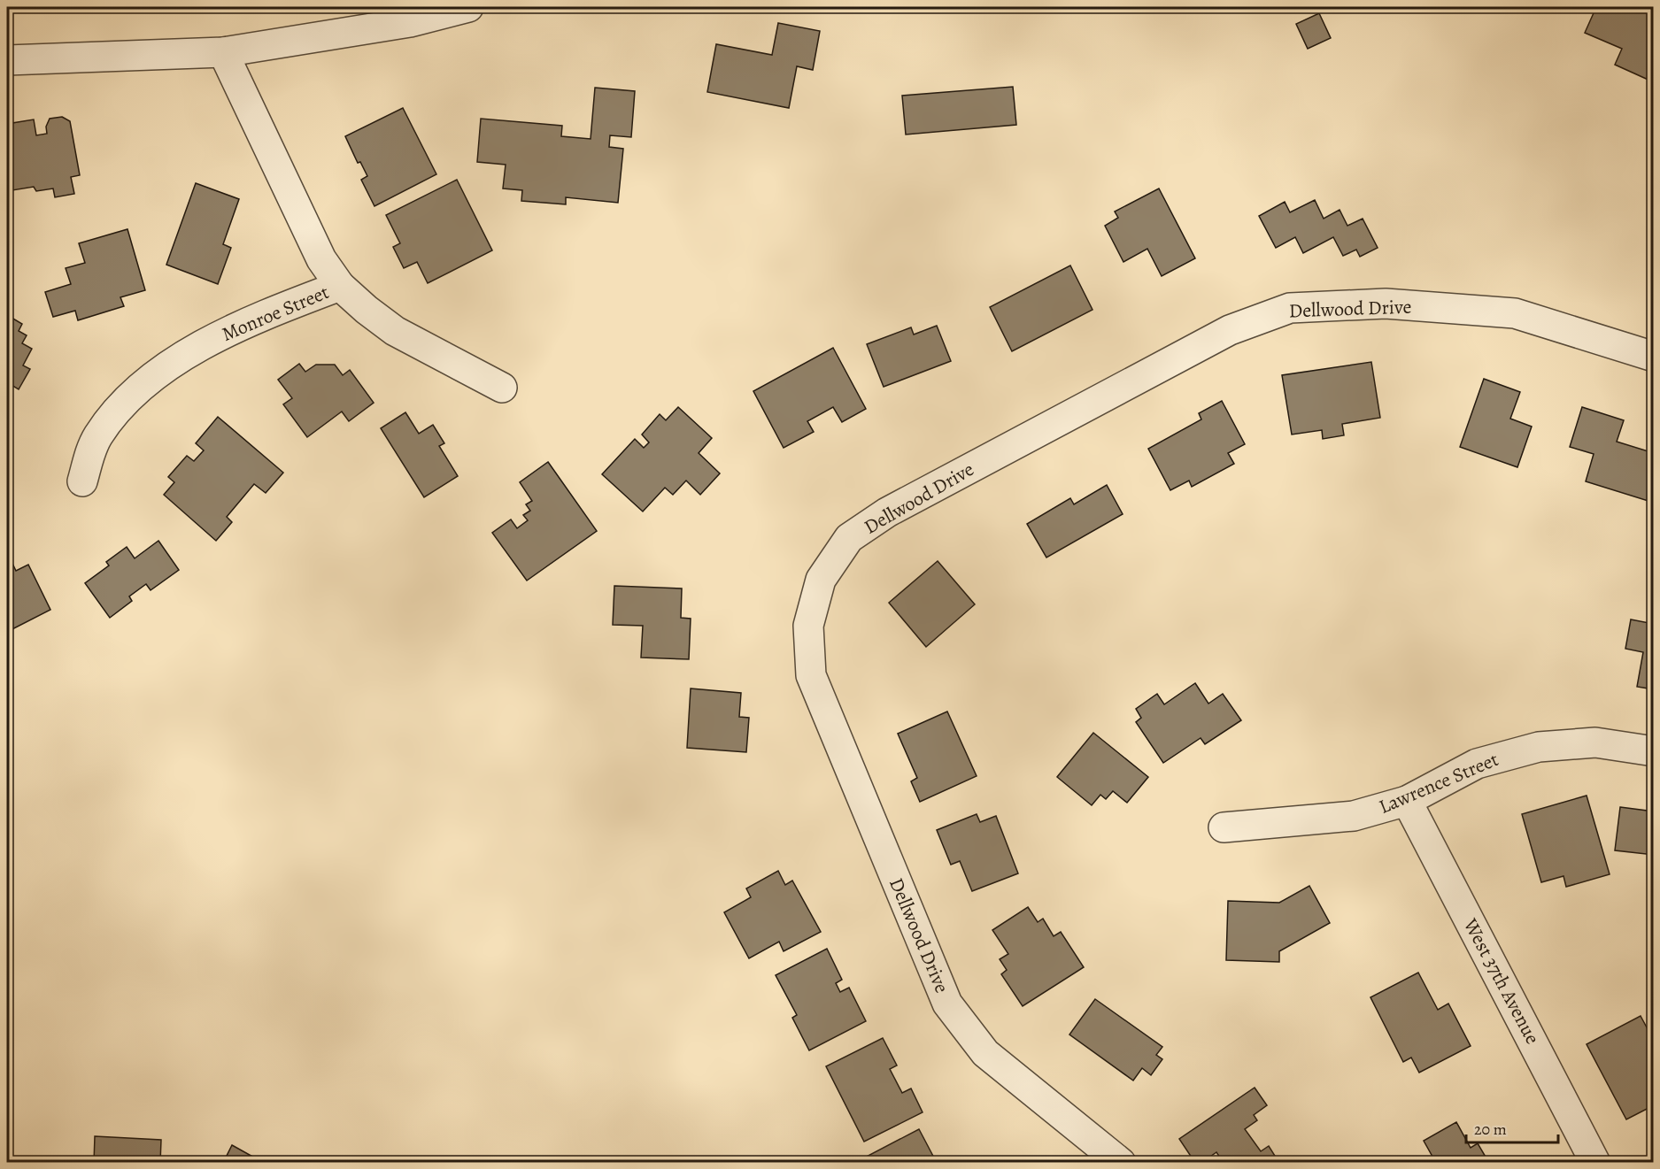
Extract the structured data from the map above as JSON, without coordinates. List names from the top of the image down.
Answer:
{
  "streets": {
    "street": [
      "Dellwood Drive",
      "Monroe Street",
      "Lawrence Street",
      "West 37th Avenue"
    ]
  },
  "crossings": [
    ["Lawrence Street", "West 37th Avenue"]
  ],
  "scale_bar": "20 m"
}
